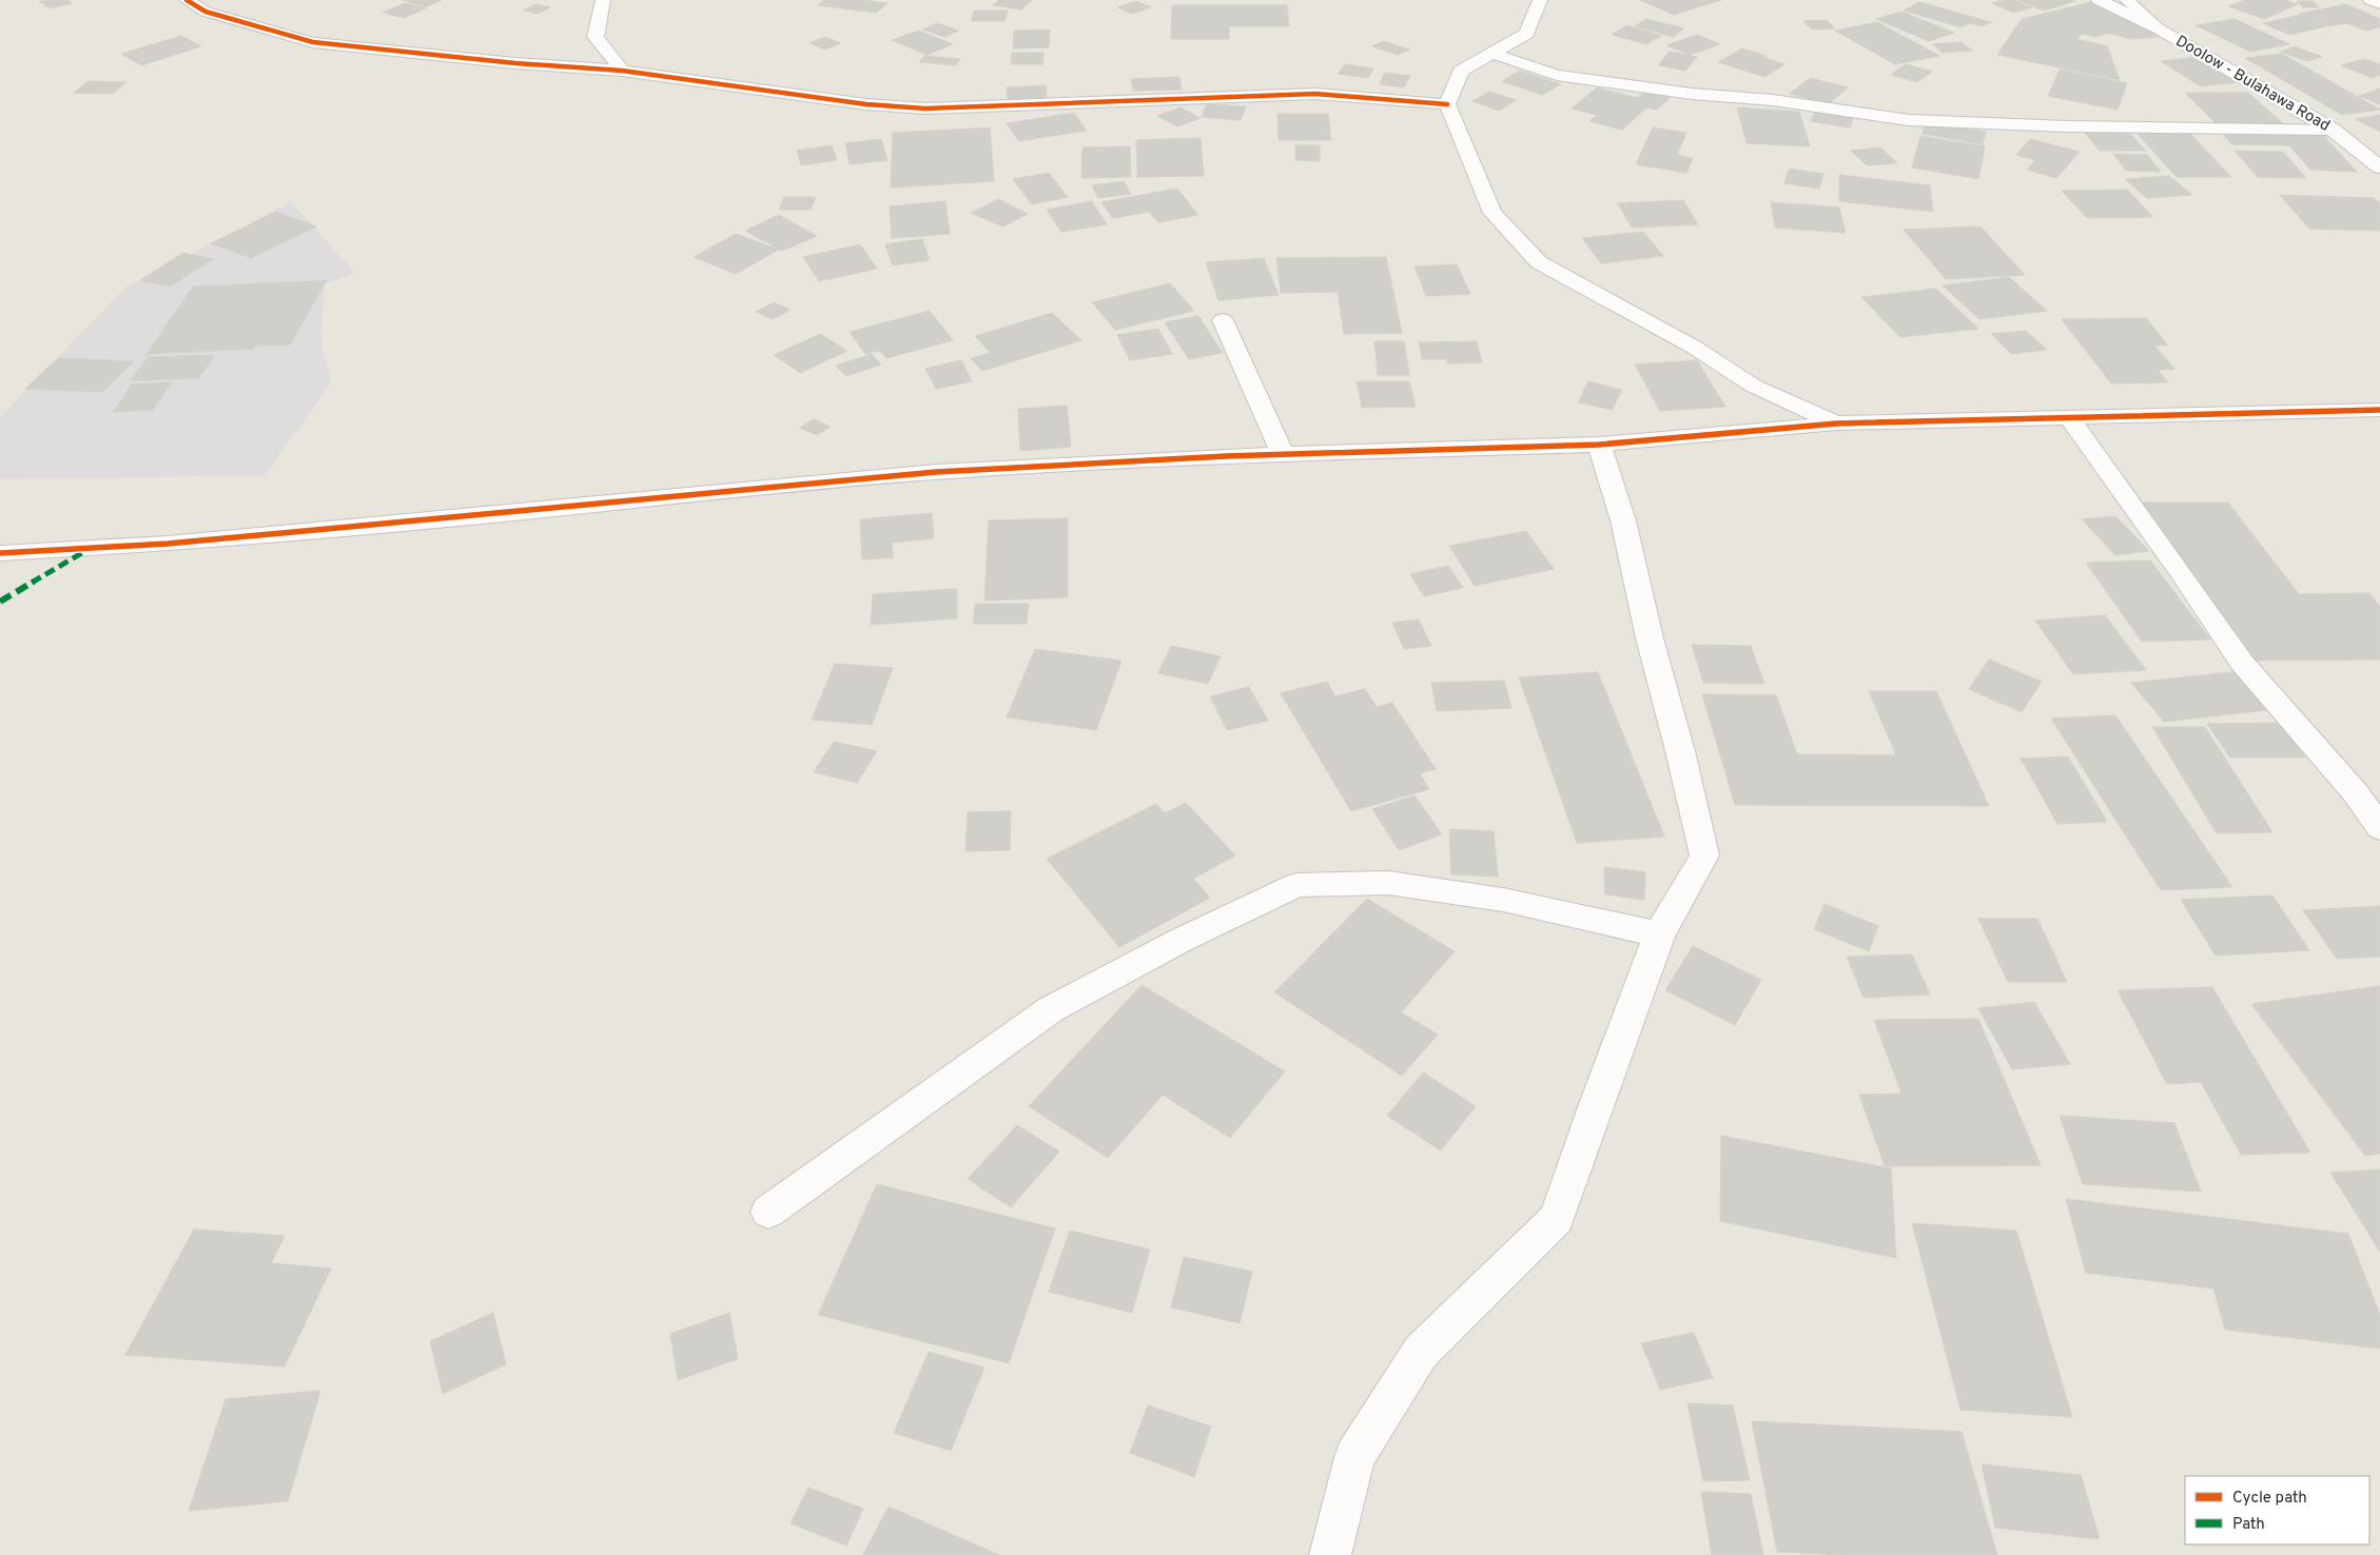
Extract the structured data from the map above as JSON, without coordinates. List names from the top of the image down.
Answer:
{
  "streets": {
    "street": ["Doolow - Bulahawa Road"]
  },
  "legend": ["Cycle path", "Path"]
}
